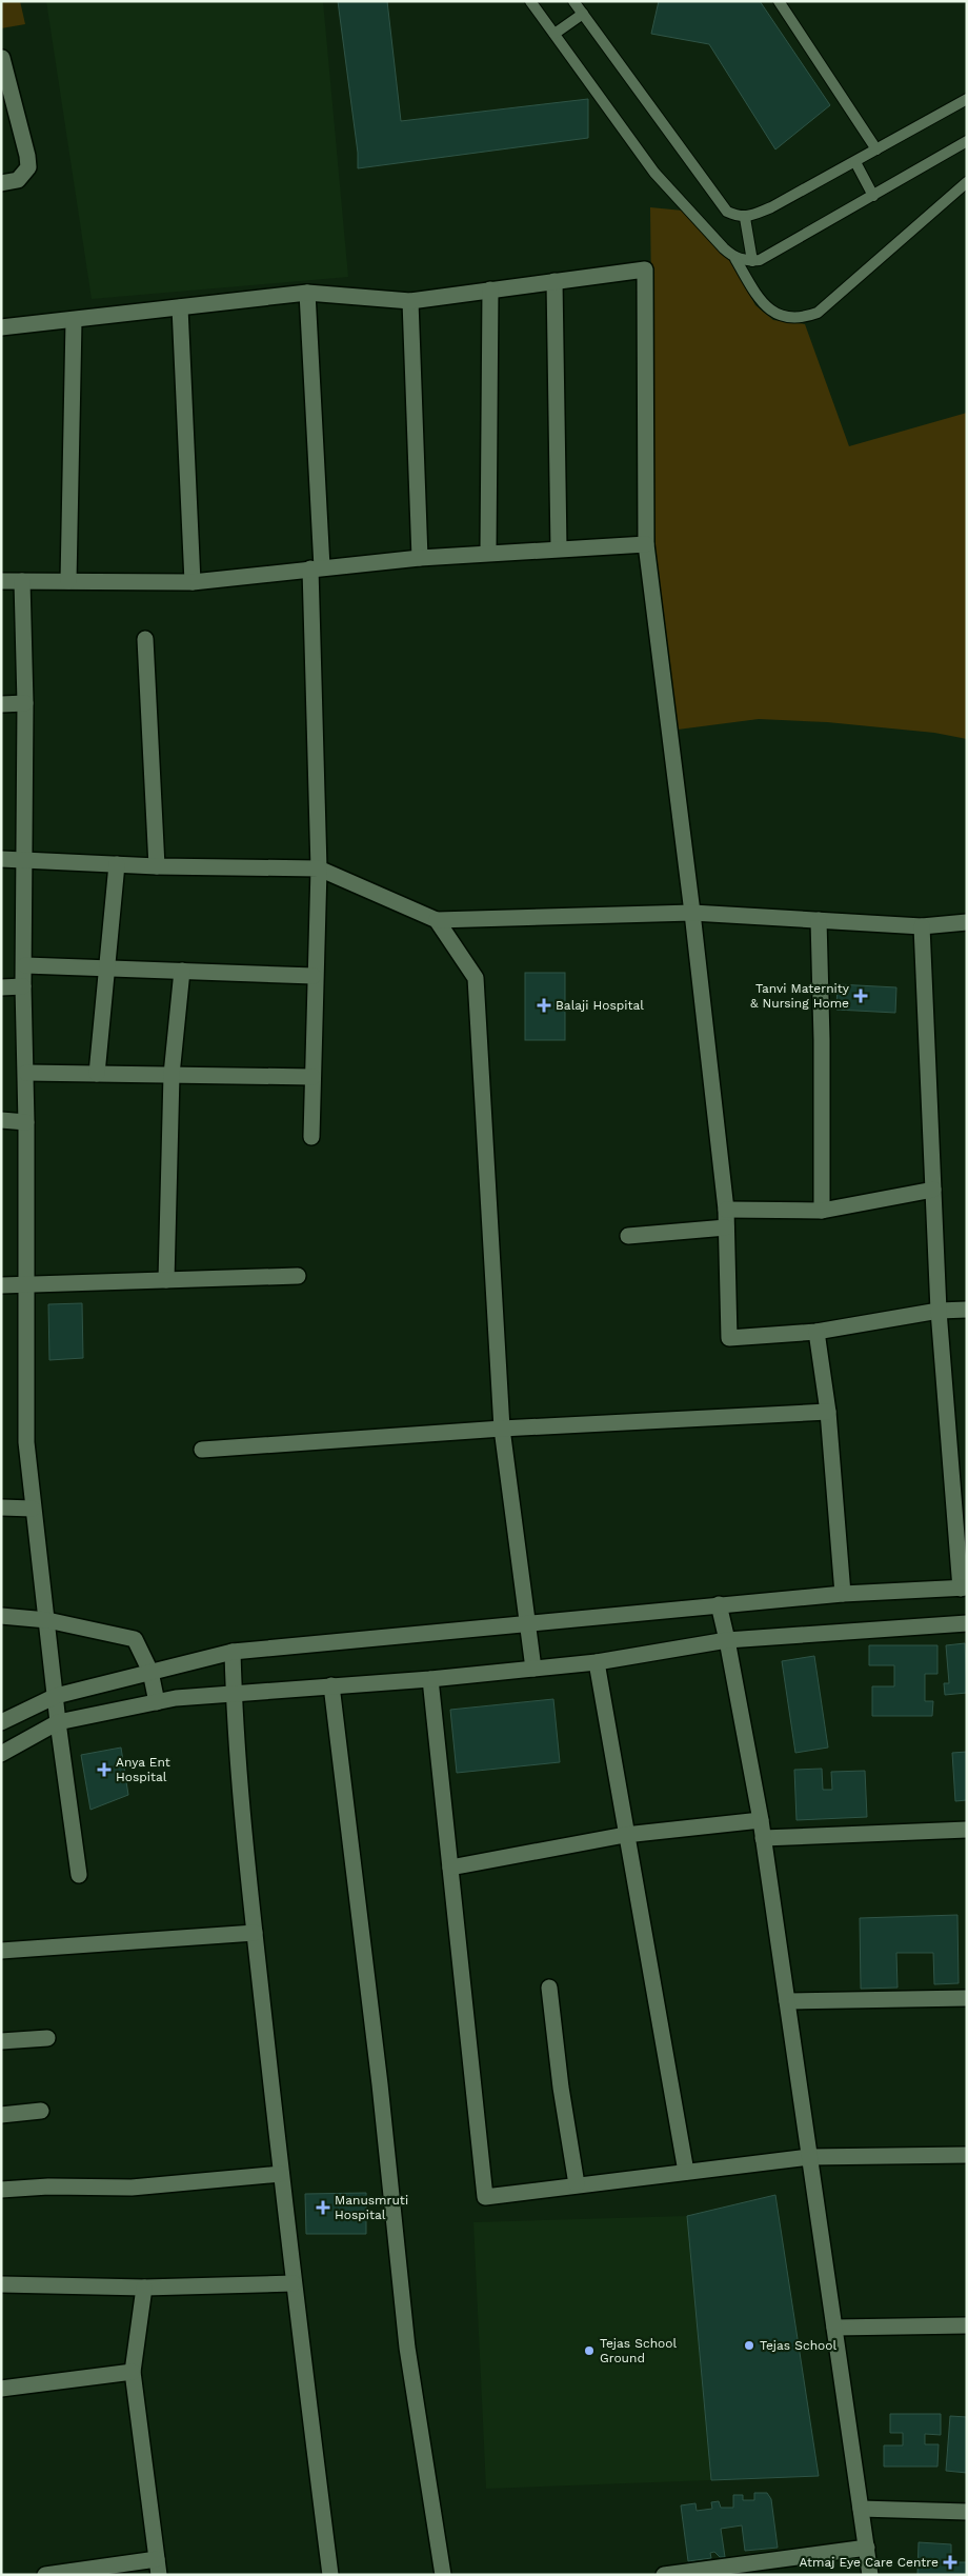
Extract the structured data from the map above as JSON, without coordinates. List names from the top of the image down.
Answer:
{
  "places": {
    "health": [
      "Tanvi Maternity & Nursing Home",
      "Balaji Hospital",
      "Anya Ent Hospital",
      "Manusmruti Hospital",
      "Atmaj Eye Care Centre"
    ],
    "other": ["Tejas School", "Tejas School Ground"]
  }
}
